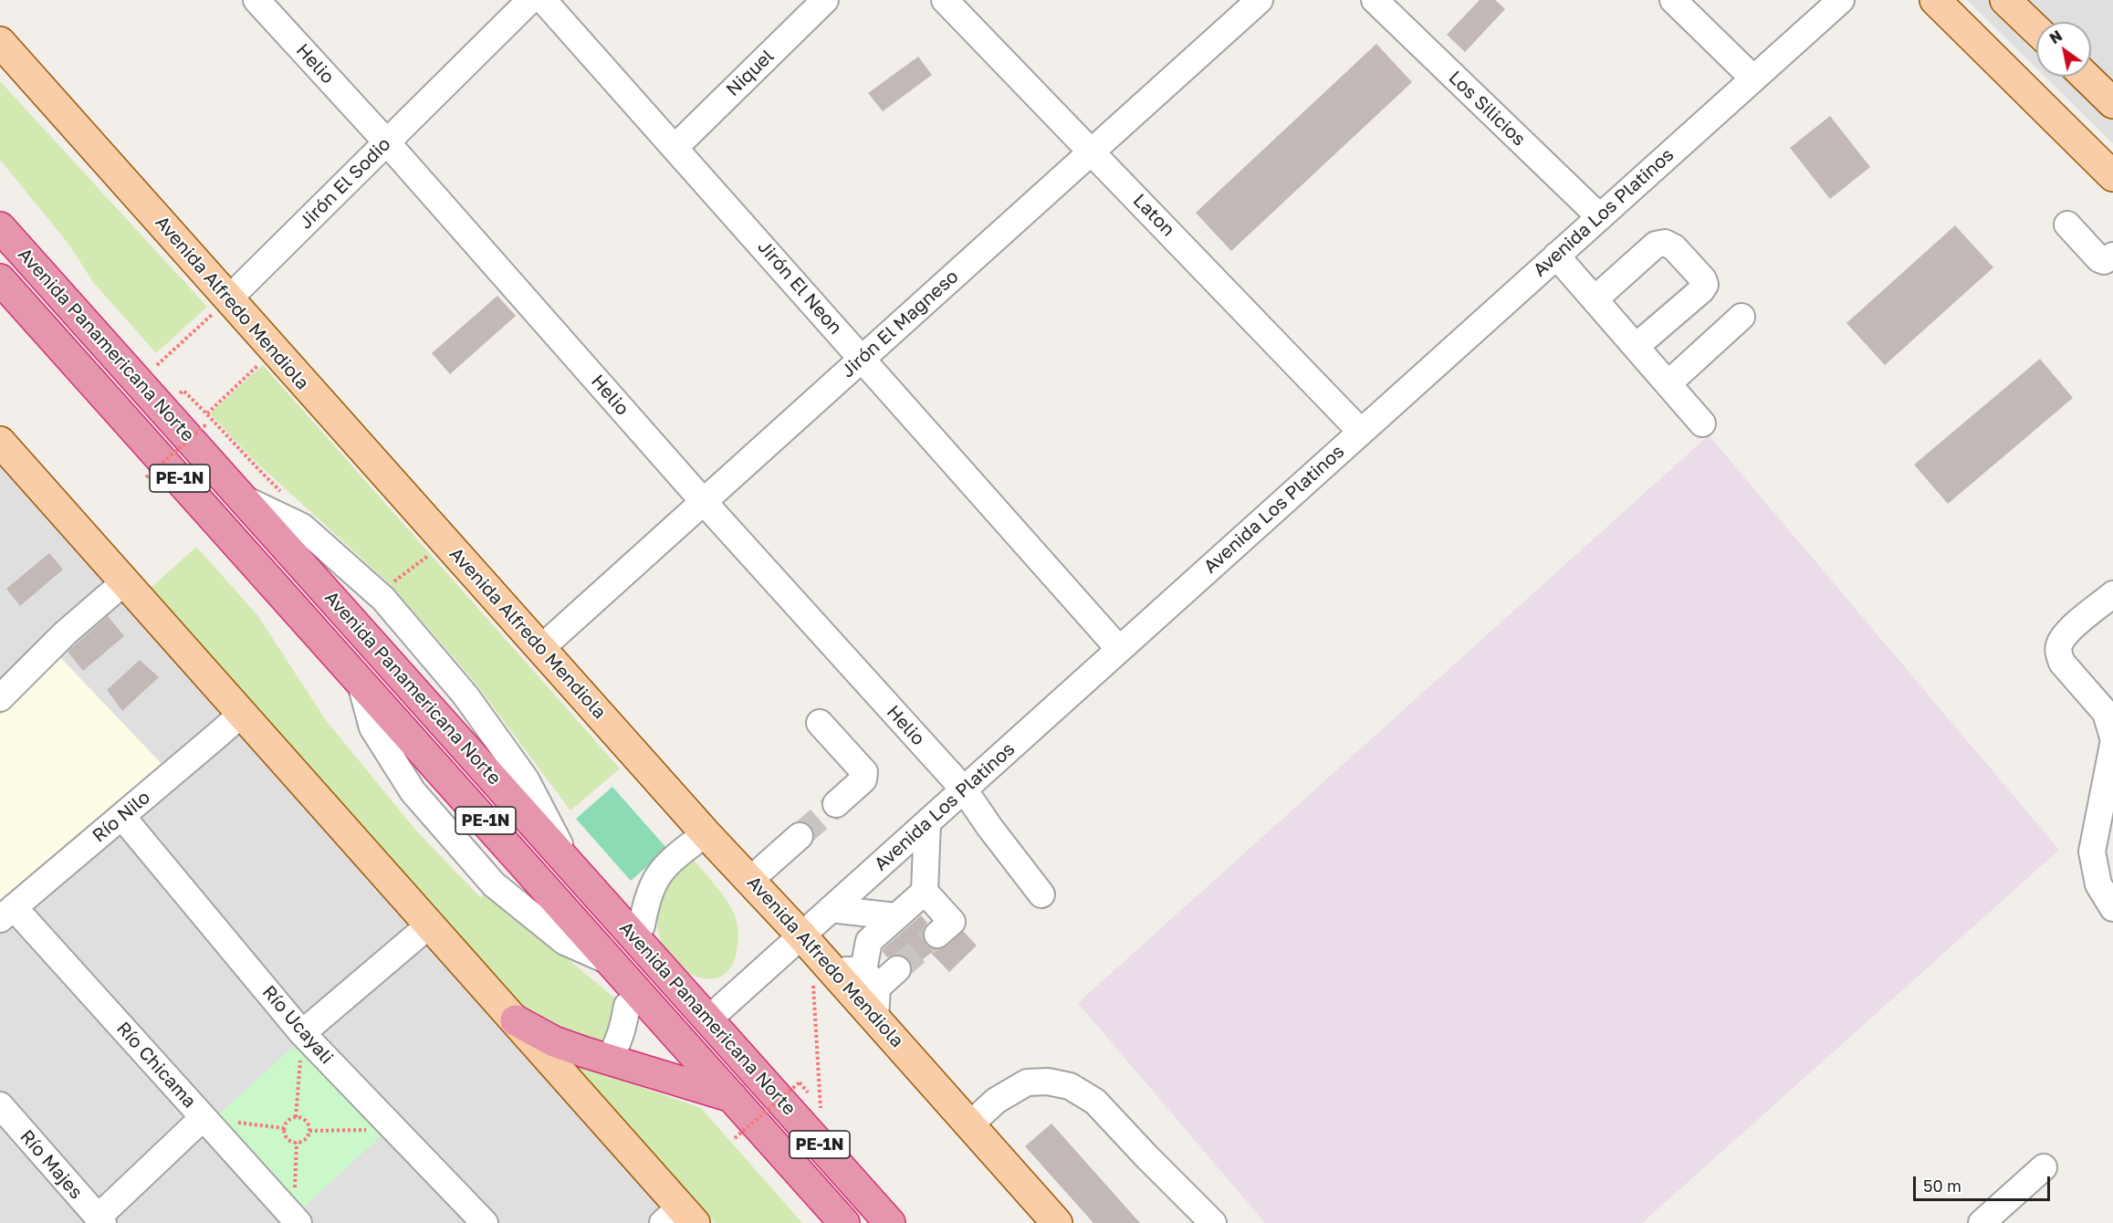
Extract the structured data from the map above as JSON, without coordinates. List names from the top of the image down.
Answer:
{
  "streets": {
    "highway": ["Avenida Panamericana Norte", "PE-1N"],
    "main road": ["Avenida Alfredo Mendiola"],
    "street": [
      "Helio",
      "Niquel",
      "Los Silicios",
      "Jirón El Sodio",
      "Avenida Los Platinos",
      "Laton",
      "Jirón El Neon",
      "Jirón El Magneso",
      "Río Nilo",
      "Río Ucayali",
      "Río Chicama",
      "Río Majes"
    ]
  },
  "crossings": [
    ["Helio", "Jirón El Sodio"],
    ["Helio", "Avenida Los Platinos"],
    ["Helio", "Jirón El Magneso"],
    ["Niquel", "Jirón El Neon"],
    ["Los Silicios", "Avenida Los Platinos"],
    ["Jirón El Sodio", "Avenida Alfredo Mendiola"],
    ["Avenida Los Platinos", "Laton"],
    ["Avenida Los Platinos", "Jirón El Neon"],
    ["Avenida Los Platinos", "Avenida Alfredo Mendiola"],
    ["Avenida Los Platinos", "Avenida Panamericana Norte"],
    ["Laton", "Jirón El Magneso"],
    ["Jirón El Neon", "Jirón El Magneso"],
    ["Avenida Alfredo Mendiola", "Jirón El Magneso"],
    ["Río Nilo", "Río Ucayali"],
    ["Río Nilo", "Río Chicama"]
  ],
  "scale_bar": "50 m",
  "north": "top left"
}
